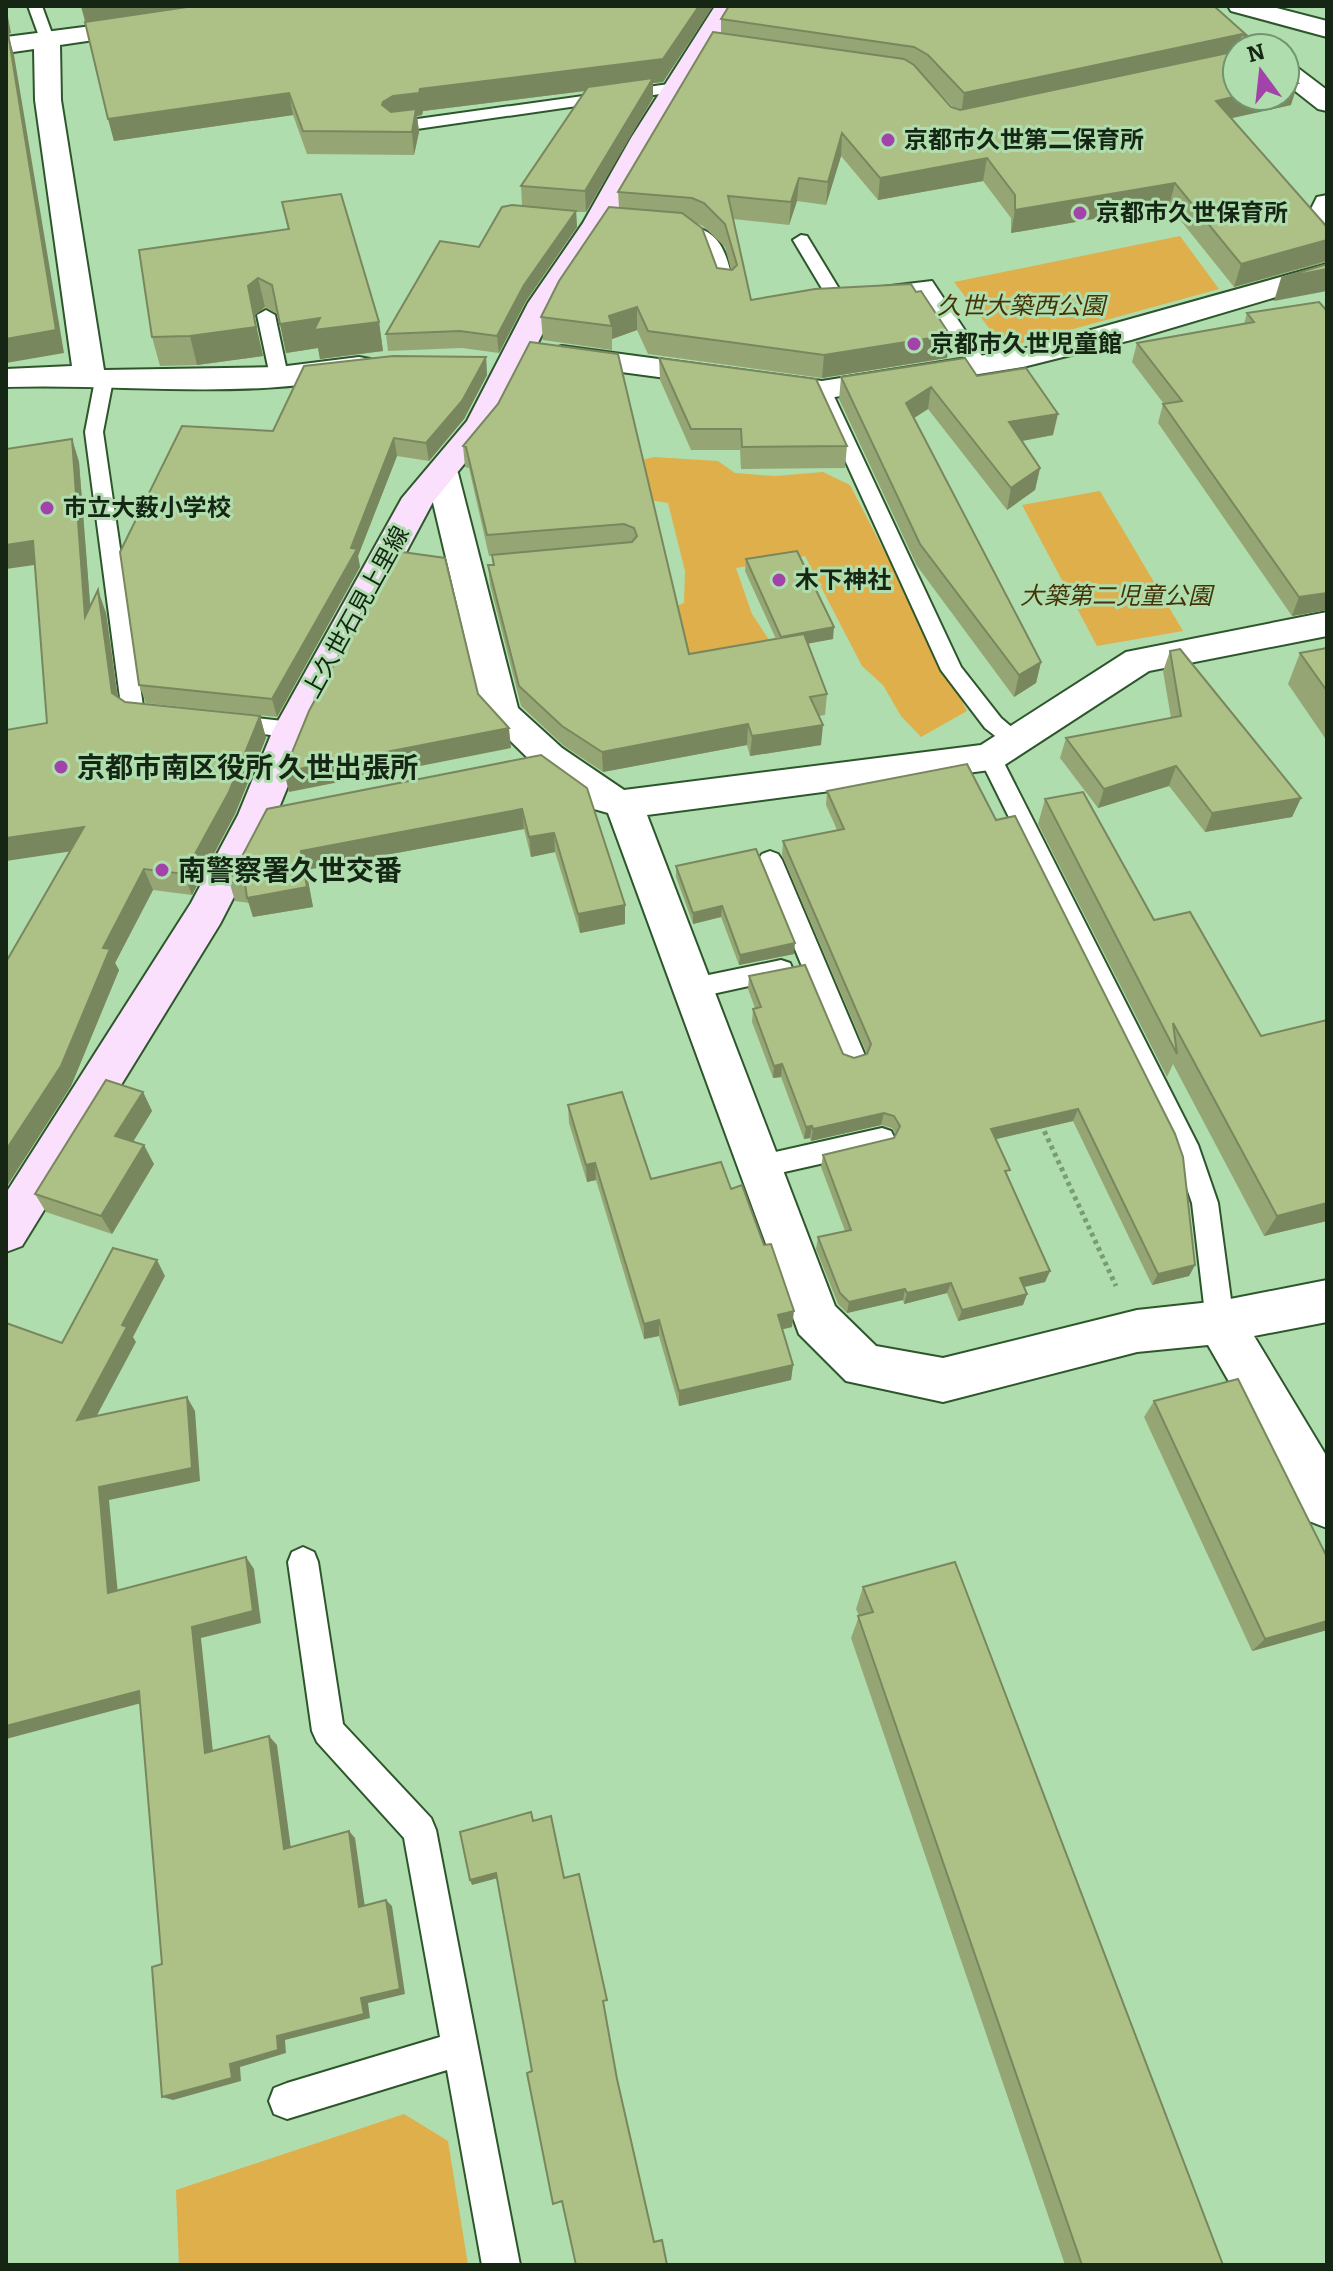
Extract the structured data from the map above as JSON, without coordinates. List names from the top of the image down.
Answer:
{
  "streets": {
    "main road": ["上久世石見上里線"]
  },
  "parks": ["久世大築西公園", "大築第二児童公園"],
  "places": [
    "京都市久世第二保育所",
    "京都市久世保育所",
    "京都市久世児童館",
    "市立大薮小学校",
    "木下神社",
    "京都市南区役所 久世出張所",
    "南警察署久世交番"
  ],
  "north": "top"
}
